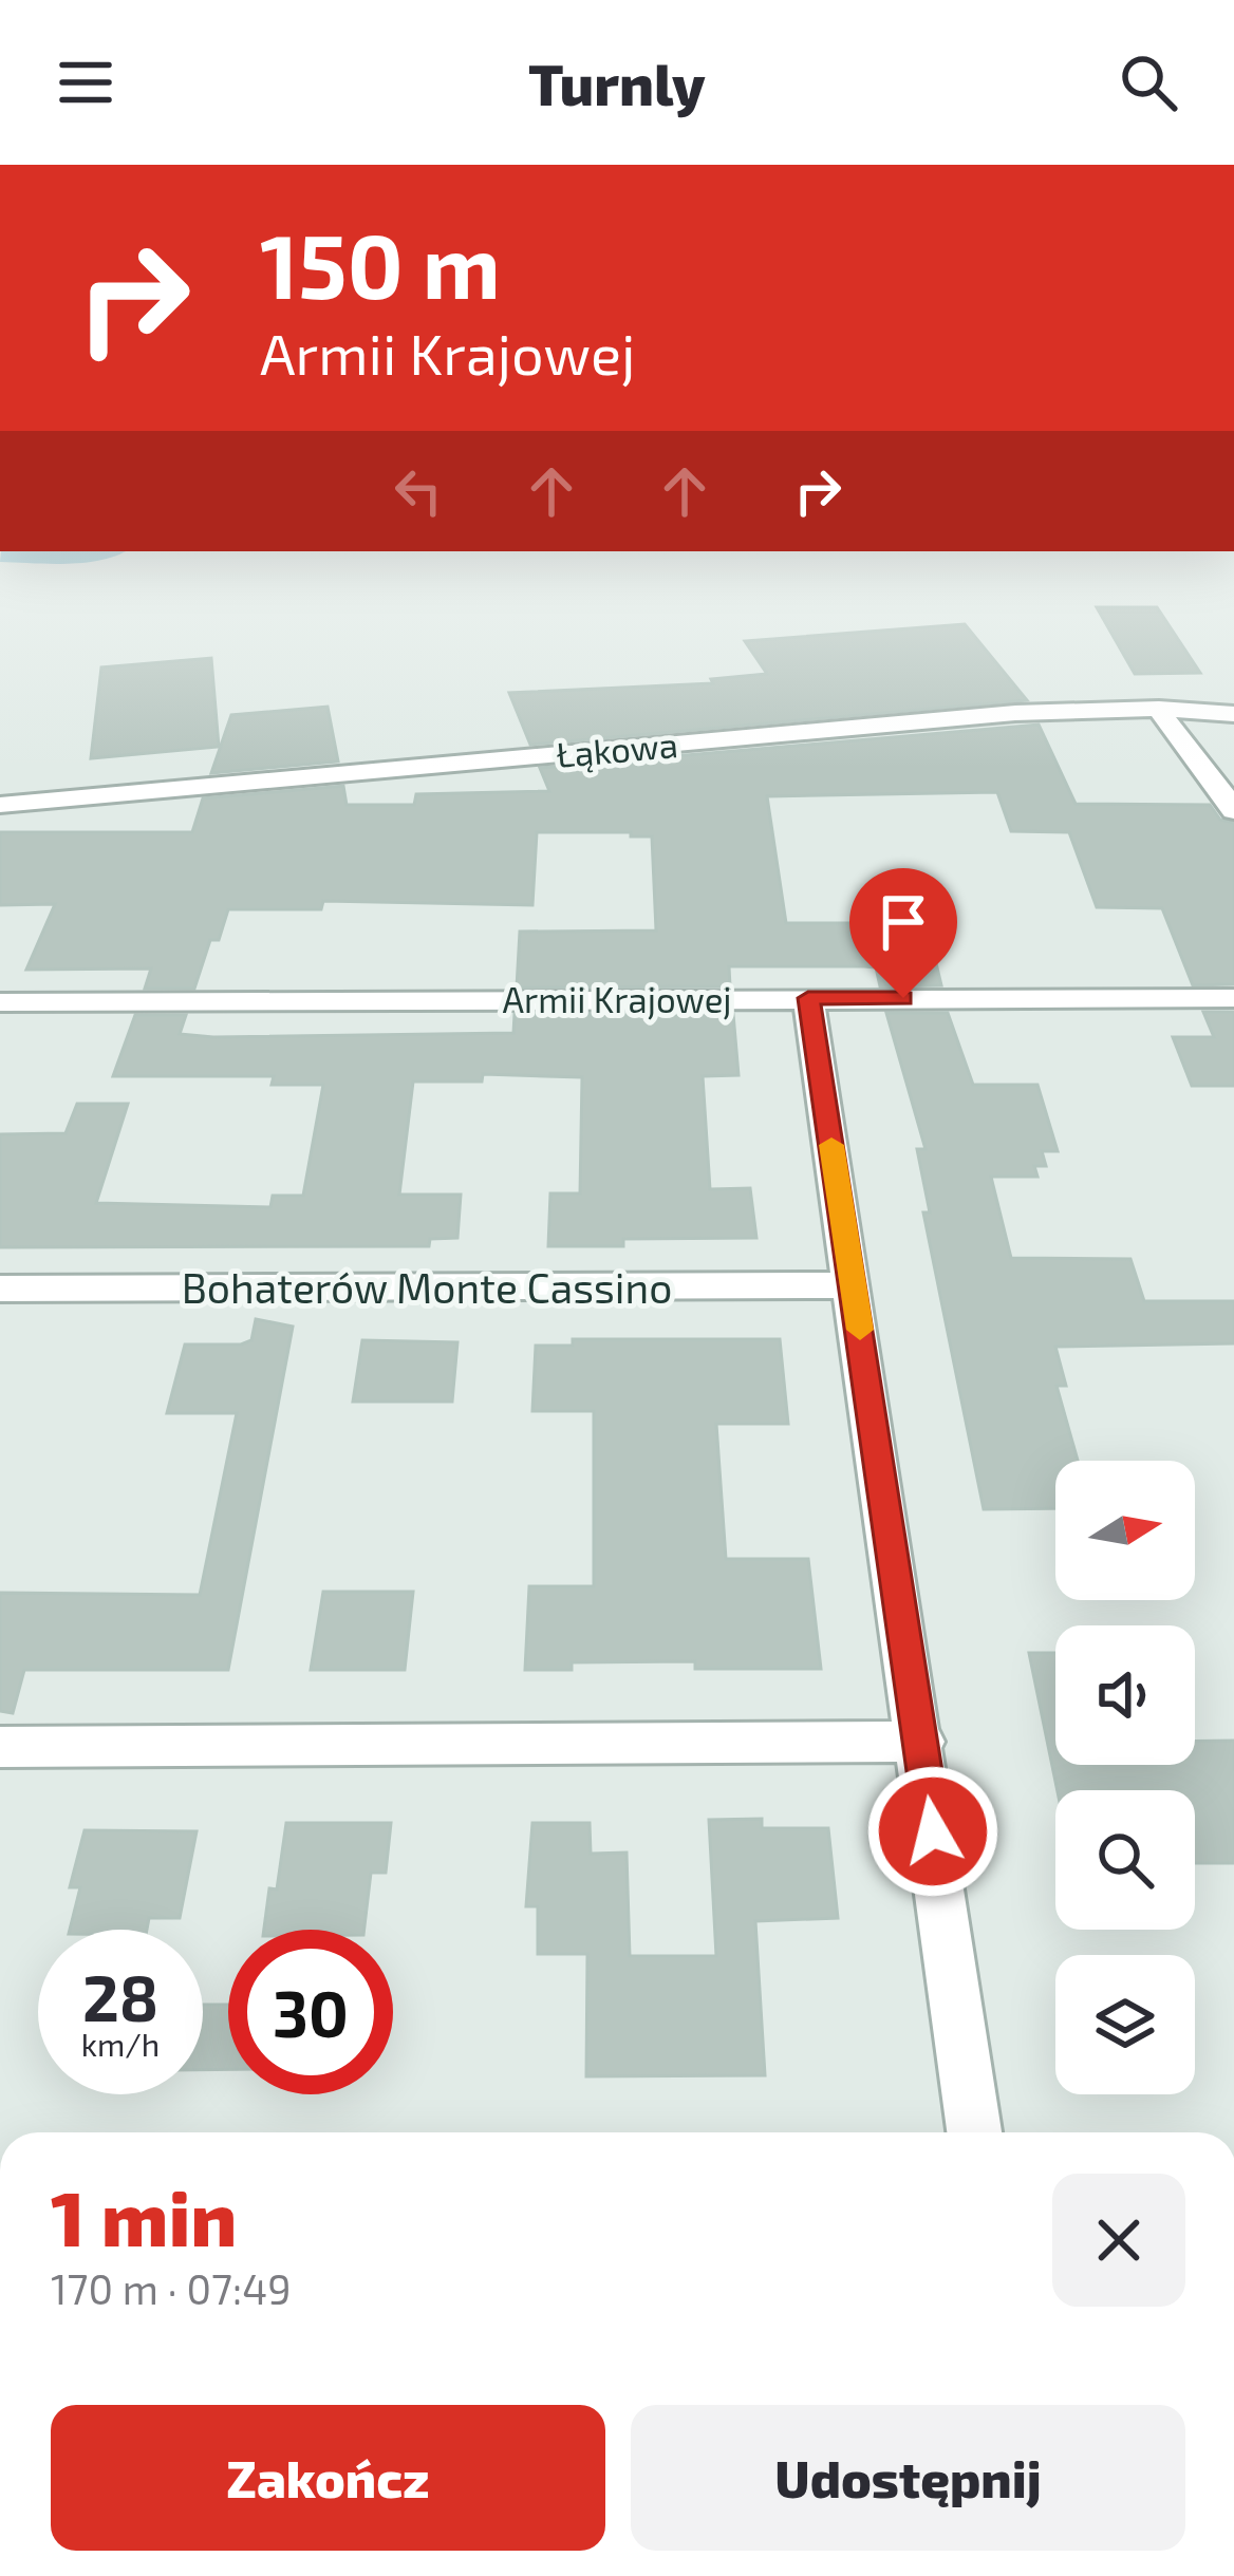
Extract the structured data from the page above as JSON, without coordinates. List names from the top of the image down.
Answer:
{
  "streets": {
    "street": ["Łąkowa", "Armii Krajowej", "Bohaterów Monte Cassino"]
  },
  "north": "right",
  "page": {
    "header": "Turnly",
    "turn": ["150 m", "Armii Krajowej"],
    "speed": "28 km/h",
    "limit": "30",
    "heading": ["1 min", "170 m · 07:49"],
    "buttons": ["Zakończ", "Udostępnij"]
  }
}
